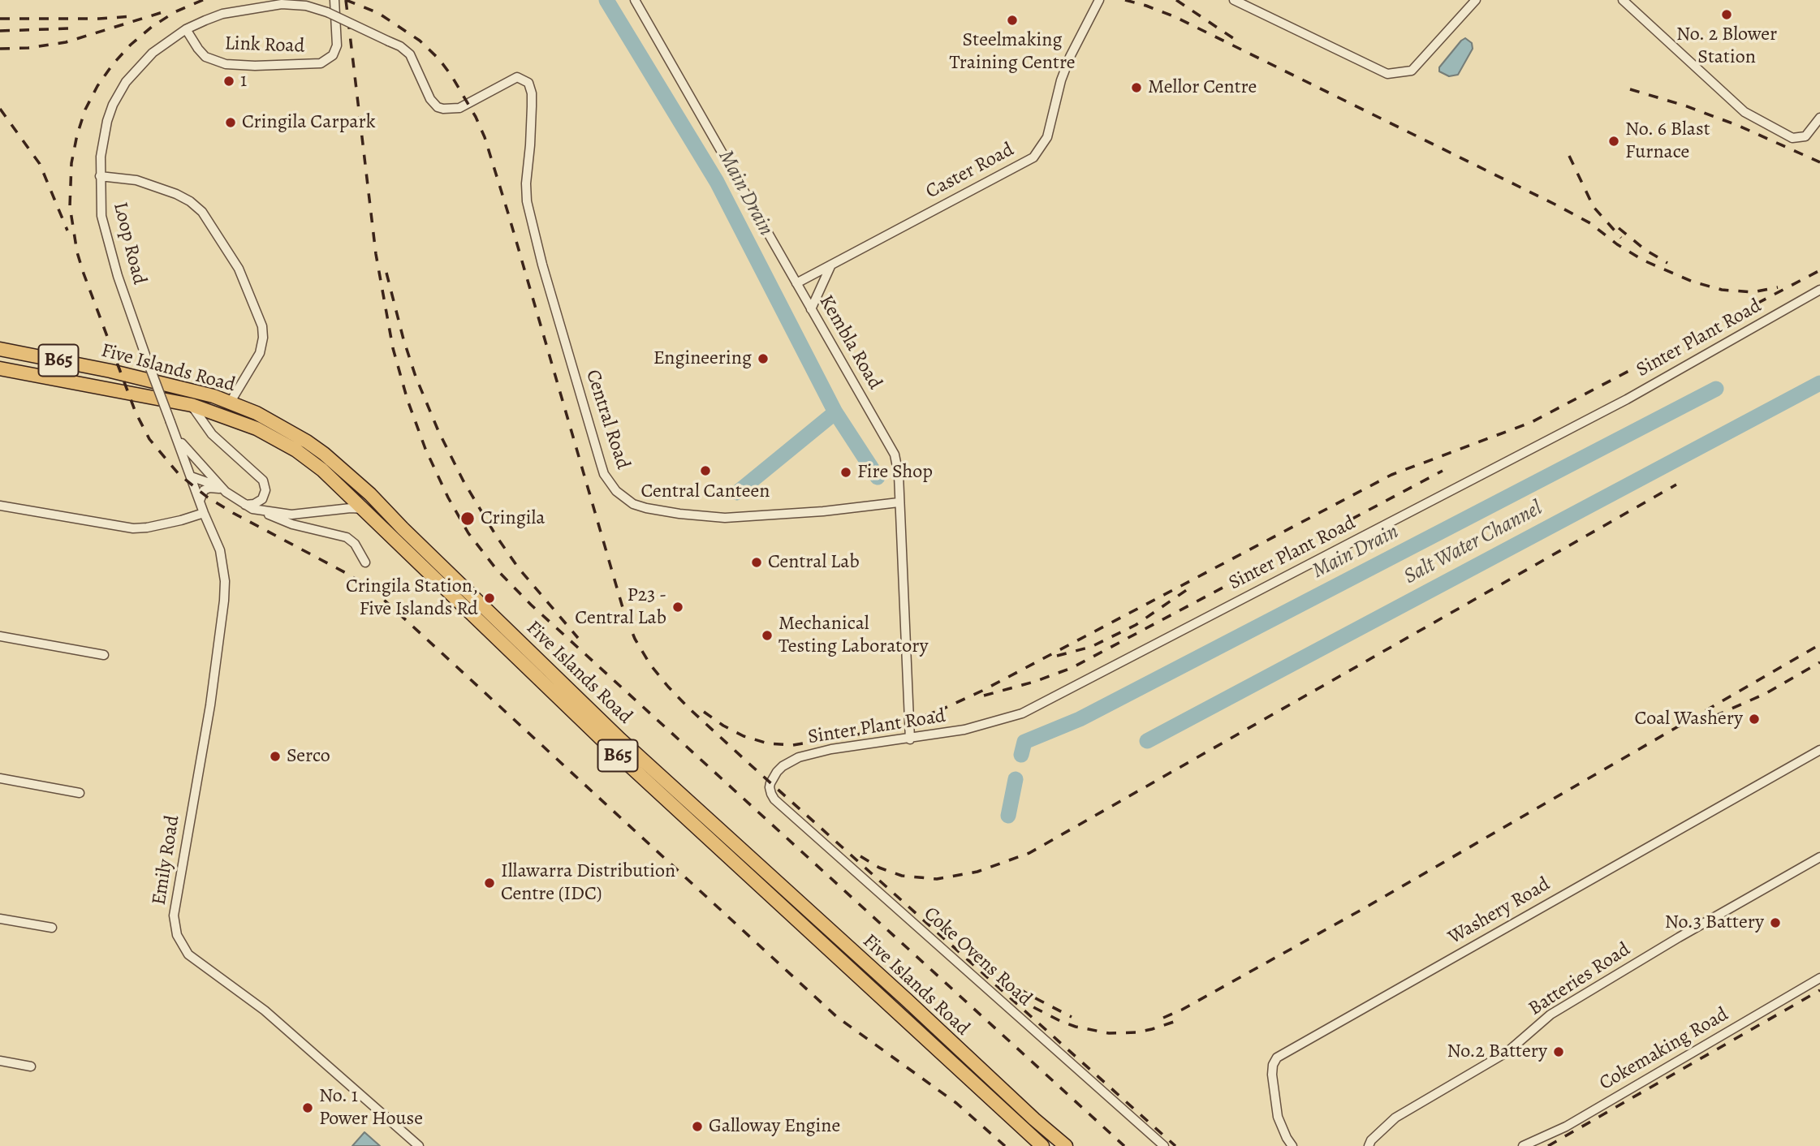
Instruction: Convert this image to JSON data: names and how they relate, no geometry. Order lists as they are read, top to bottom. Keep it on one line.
{"streets":{"main road":["B65","Five Islands Road"],"street":["Link Road","Caster Road","Loop Road","Sinter Plant Road","Kembla Road","Central Road","Emily Road","Washery Road","Coke Ovens Road","Batteries Road","Cokemaking Road"]},"crossings":[["Link Road","Loop Road"],["Caster Road","Kembla Road"],["Loop Road","Five Islands Road"],["Loop Road","Central Road"],["Loop Road","Emily Road"],["Sinter Plant Road","Kembla Road"],["Sinter Plant Road","Coke Ovens Road"],["Kembla Road","Central Road"]],"water":["Main Drain","Salt Water Channel"],"places":["No. 2 Blower Station","Steelmaking Training Centre","1","Mellor Centre","Cringila Carpark","No. 6 Blast Furnace","Engineering","Central Canteen","Fire Shop","Cringila","Central Lab","Cringila Station, Five Islands Rd","P23 - Central Lab","Mechanical Testing Laboratory","Coal Washery","Serco","Illawarra Distribution Centre (IDC)","No.3 Battery","No.2 Battery","No. 1 Power House","Galloway Engine"]}
